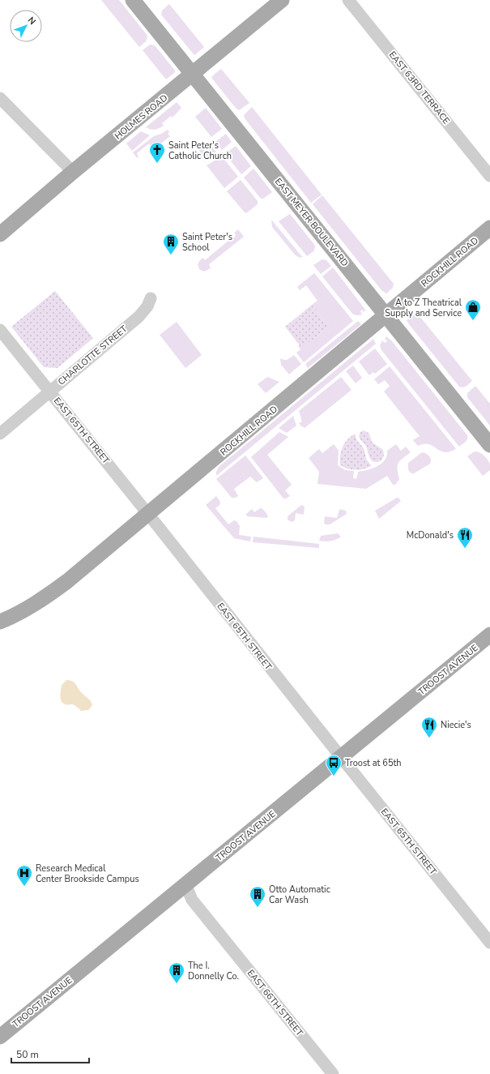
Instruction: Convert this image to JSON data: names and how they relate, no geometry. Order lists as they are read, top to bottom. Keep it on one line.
{"streets":{"main road":["HOLMES ROAD","EAST MEYER BOULEVARD","ROCKHILL ROAD","TROOST AVENUE"],"street":["EAST 63RD TERRACE","CHARLOTTE STREET","EAST 65TH STREET","EAST 66TH STREET"]},"crossings":[["HOLMES ROAD","EAST MEYER BOULEVARD"],["EAST MEYER BOULEVARD","ROCKHILL ROAD"],["ROCKHILL ROAD","EAST 65TH STREET"],["CHARLOTTE STREET","EAST 65TH STREET"],["EAST 65TH STREET","TROOST AVENUE"],["TROOST AVENUE","EAST 66TH STREET"]],"places":{"church":["Saint Peter's Catholic Church"],"building":["Saint Peter's School","Otto Automatic Car Wash","The I. Donnelly Co."],"shop":["A to Z Theatrical Supply and Service"],"restaurant":["McDonald's","Niecie's"],"bus stop":["Troost at 65th"],"hospital":["Research Medical Center Brookside Campus"]},"scale_bar":"50 m","north":"top right"}
